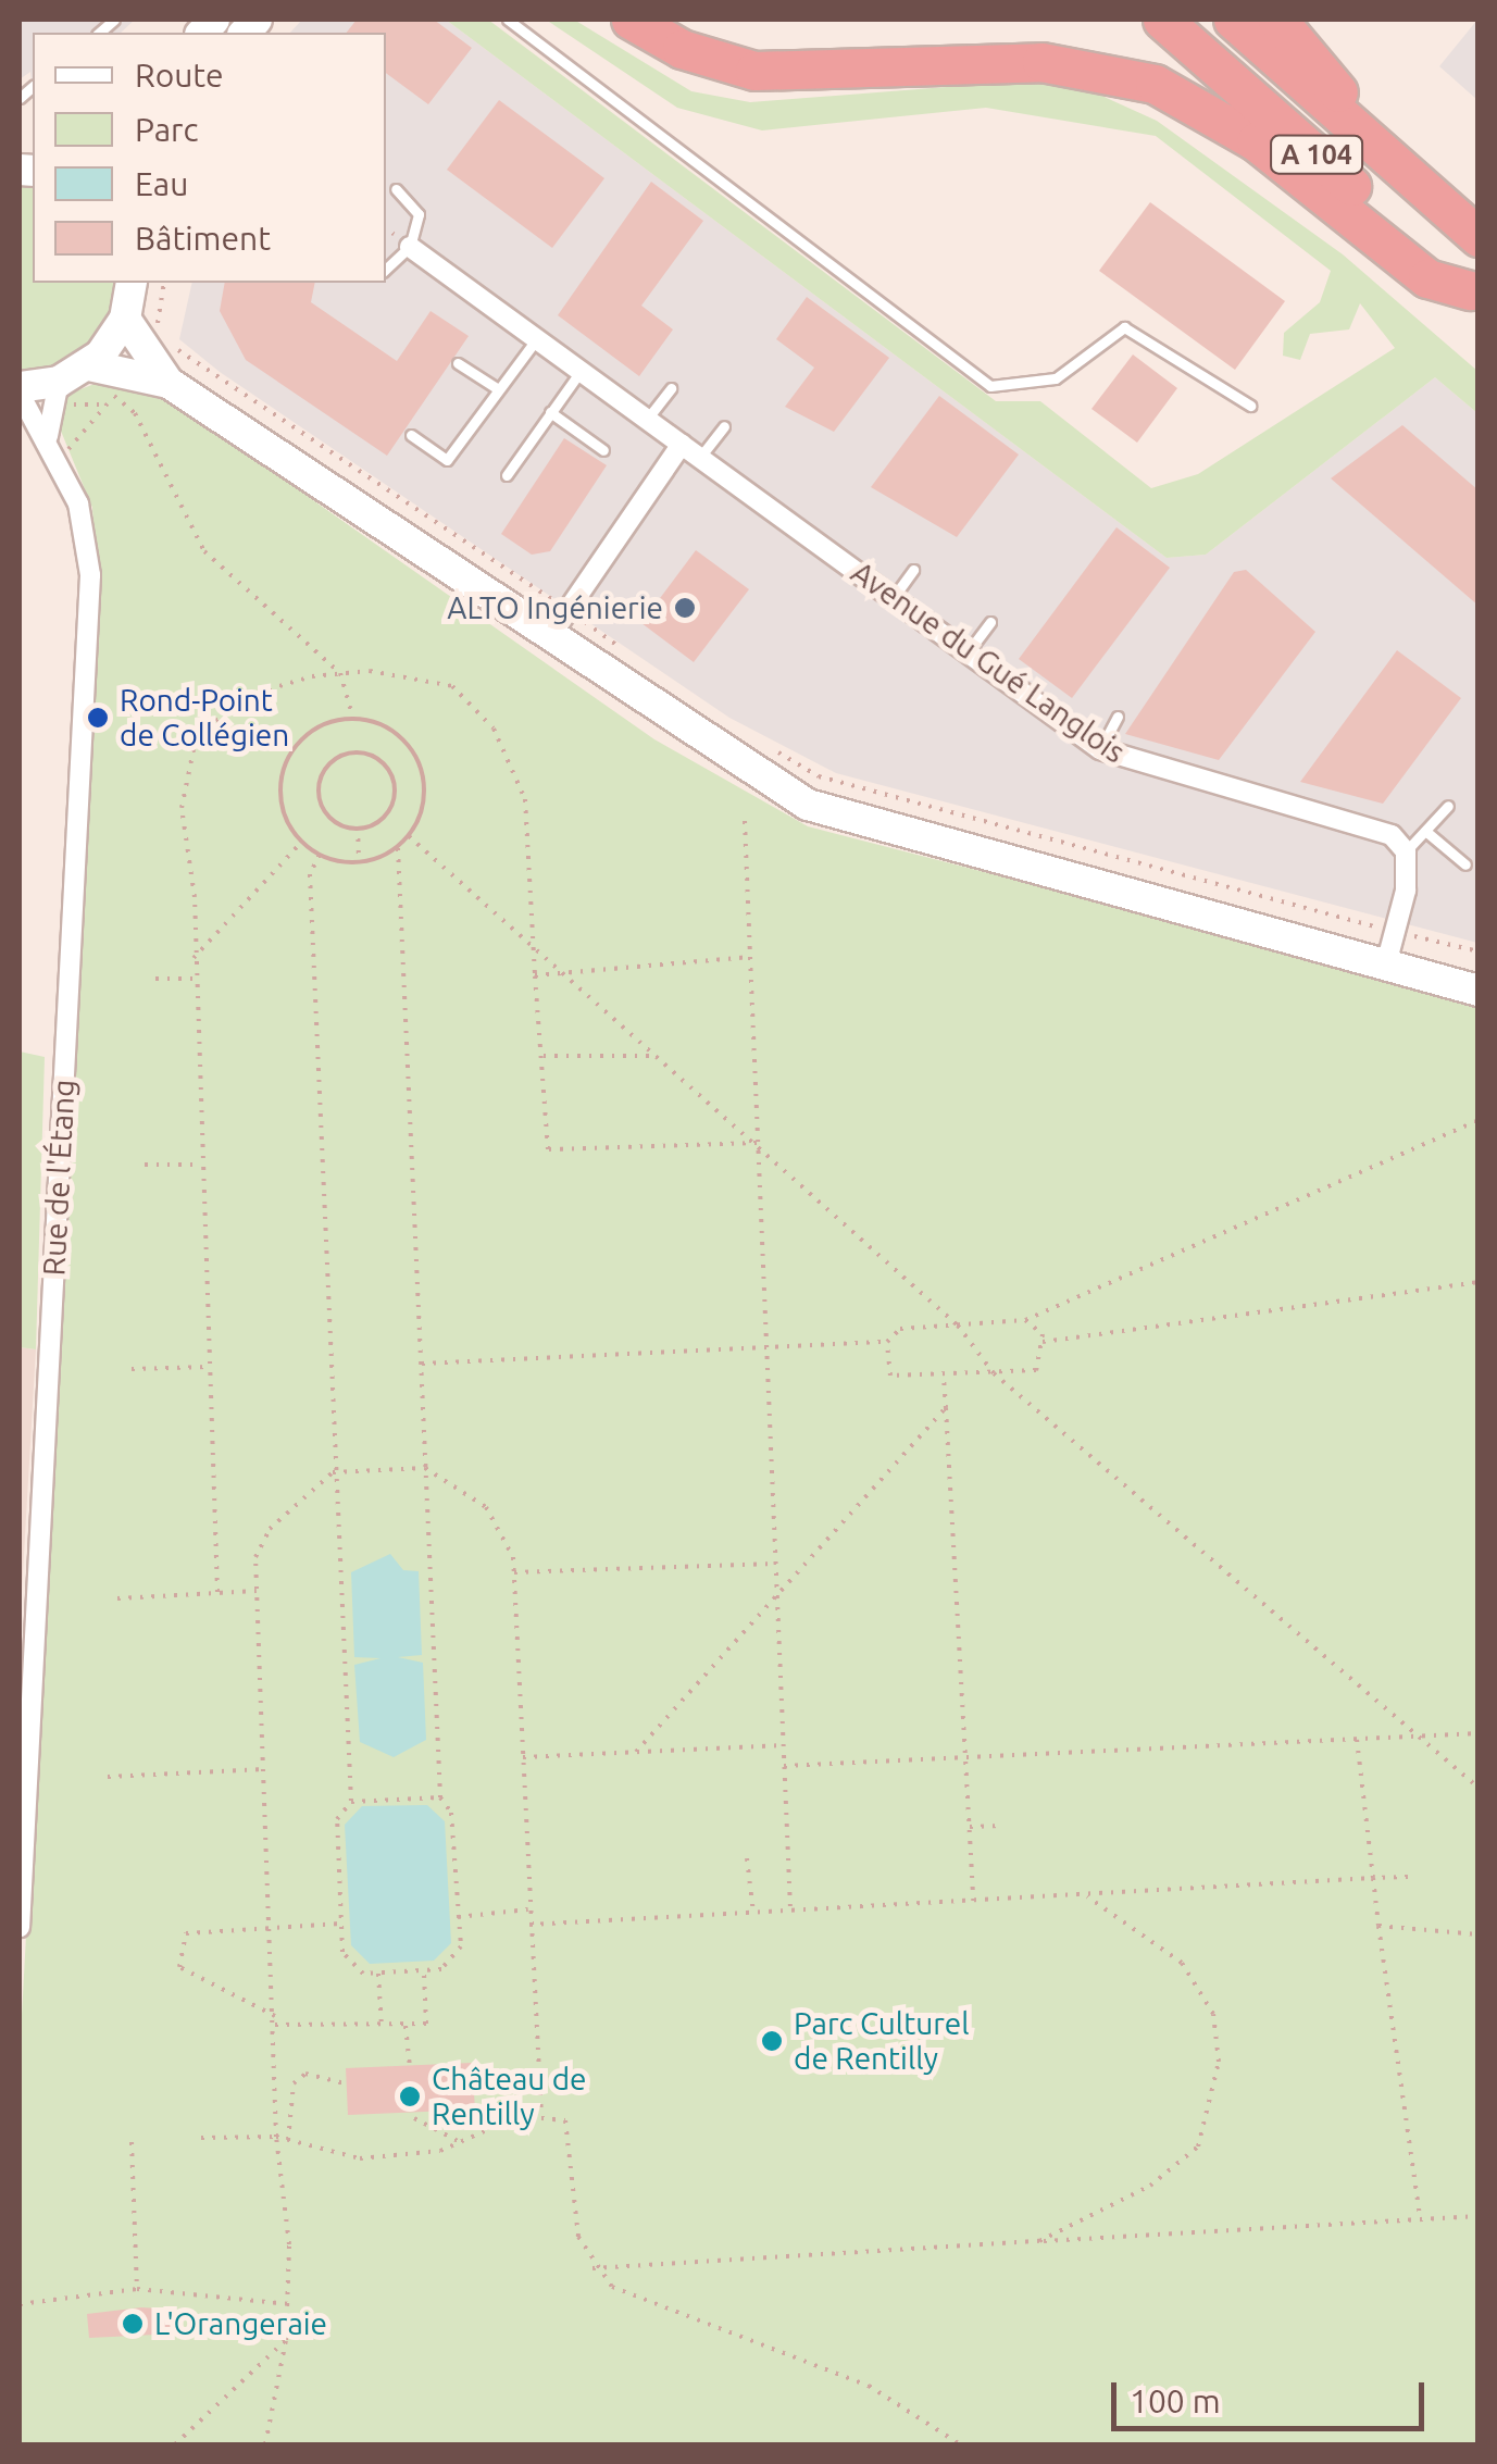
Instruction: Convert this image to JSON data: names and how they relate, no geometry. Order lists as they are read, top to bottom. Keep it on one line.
{"streets":{"highway":["A 104"],"street":["Avenue du Gué Langlois","Rue de l'Étang"]},"places":["ALTO Ingénierie","Rond-Point de Collégien","Parc Culturel de Rentilly","Château de Rentilly","L'Orangeraie"],"legend":["Route","Parc","Eau","Bâtiment"],"scale_bar":"100 m"}
